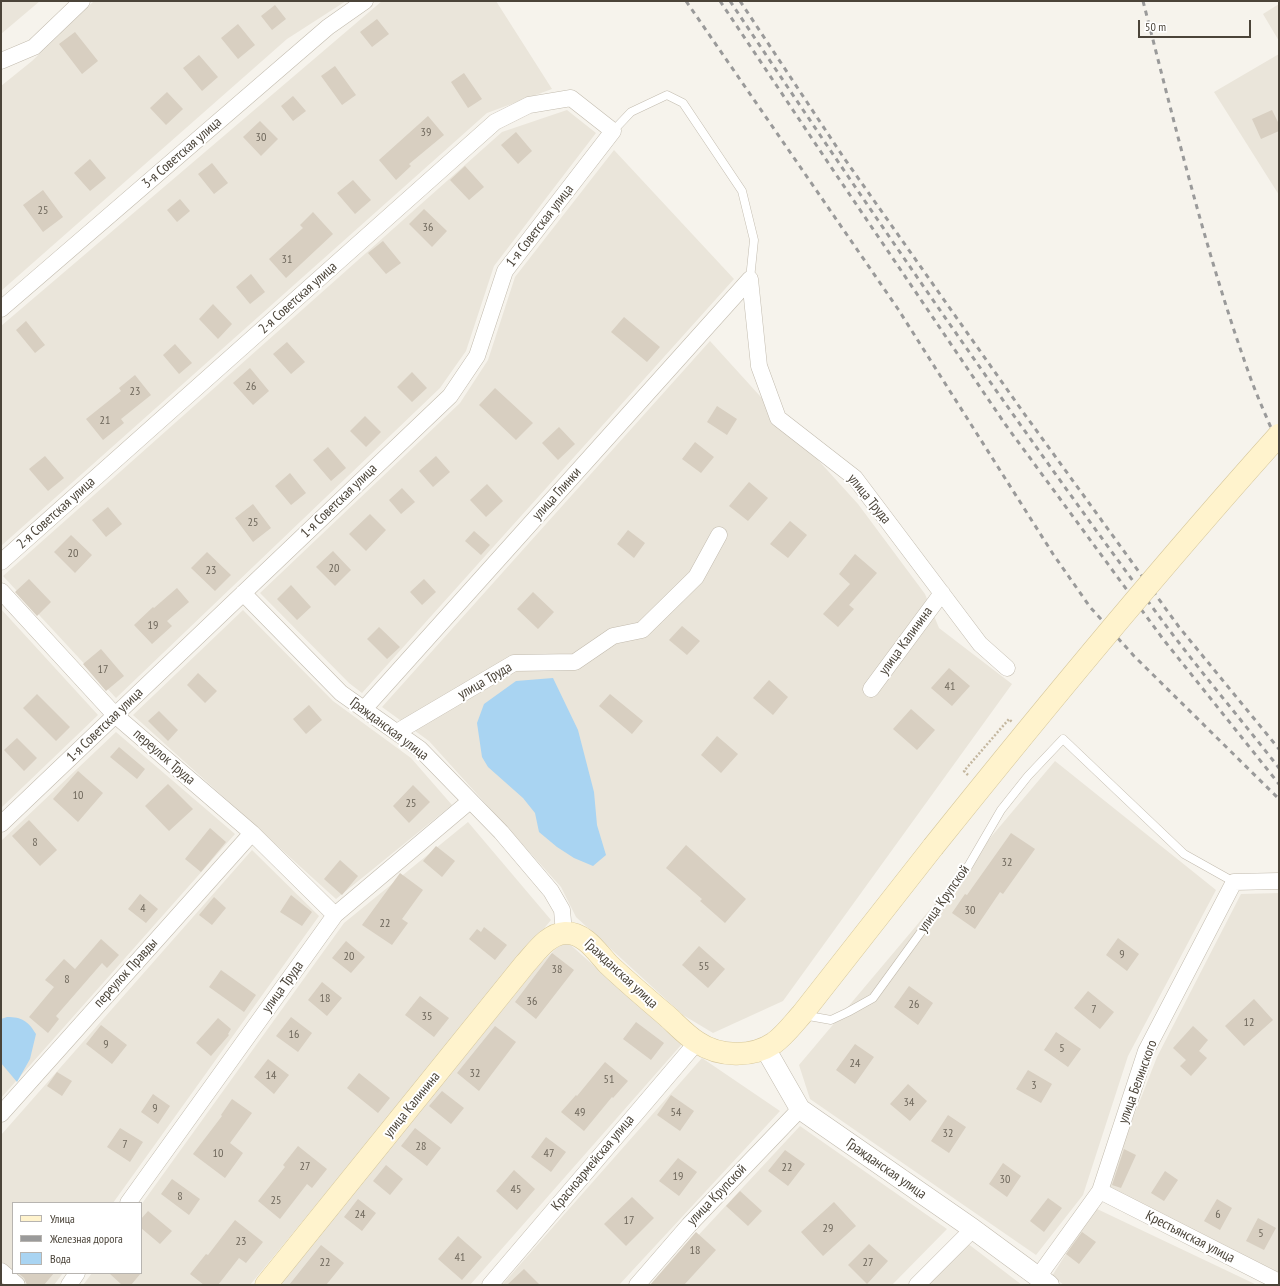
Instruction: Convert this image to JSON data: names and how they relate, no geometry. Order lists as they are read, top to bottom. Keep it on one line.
{"streets":{"main road":["улица Калинина","Гражданская улица"],"street":["3-я Советская улица","1-я Советская улица","2-я Советская улица","улица Глинки","улица Труда","переулок Труда","улица Крупской","переулок Правды","улица Белинского","Красноармейская улица","Крестьянская улица"]},"crossings":[["1-я Советская улица","2-я Советская улица"],["1-я Советская улица","Гражданская улица"],["1-я Советская улица","переулок Труда"],["улица Глинки","улица Труда"],["улица Глинки","Гражданская улица"],["улица Труда","улица Калинина"],["улица Труда","Гражданская улица"],["улица Труда","переулок Труда"],["улица Калинина","Гражданская улица"],["Гражданская улица","улица Крупской"],["Гражданская улица","улица Белинского"],["Гражданская улица","Красноармейская улица"],["переулок Труда","переулок Правды"],["улица Крупской","улица Белинского"],["улица Белинского","Крестьянская улица"]],"house_numbers":["39","30","25","36","31","26","23","21","25","20","20","23","19","17","41","10","25","8","32","4","30","22","9","20","55","38","8","18","36","26","7","35","12","16","9","5","24","32","14","51","3","34","9","49","54","32","7","28","10","47","27","22","19","30","45","8","25","24","6","17","29","5","23","18","41","22","27"],"legend":["Улица","Железная дорога","Вода"],"scale_bar":"50 m"}
